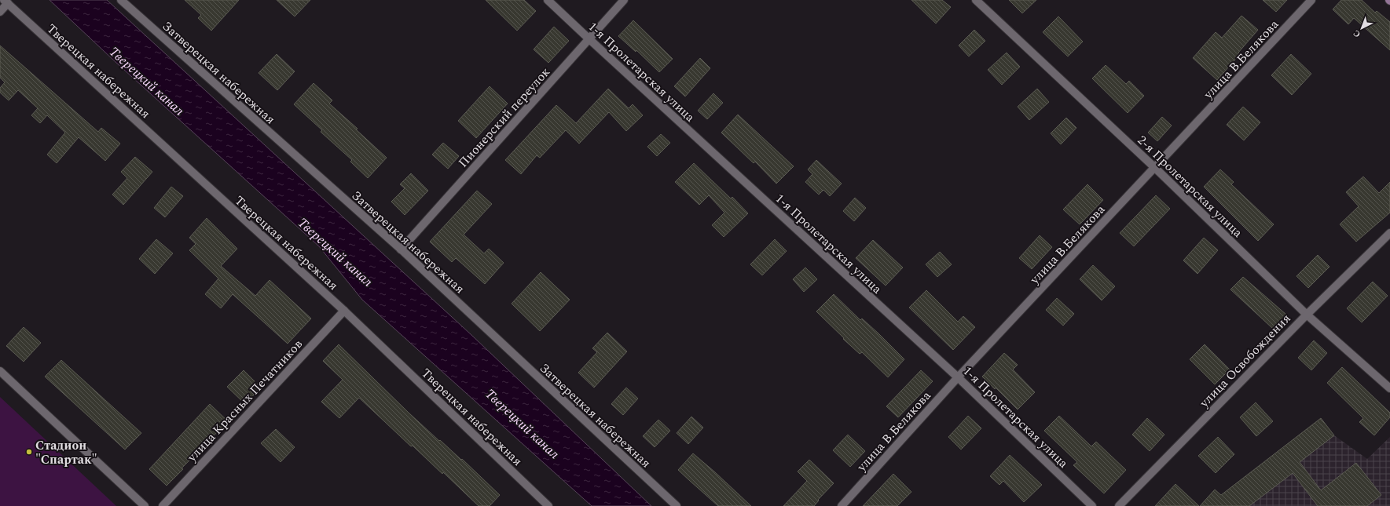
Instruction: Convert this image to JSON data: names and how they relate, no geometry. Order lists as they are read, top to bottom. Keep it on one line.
{"streets":{"street":["улица В.Белякова","Тверецкая набережная","1-я Пролетарская улица","Затверецкая набережная","Пионерский переулок","2-я Пролетарская улица","улица Освобождения","улица Красных Печатников"]},"crossings":[["улица В.Белякова","1-я Пролетарская улица"],["улица В.Белякова","2-я Пролетарская улица"],["Тверецкая набережная","улица Красных Печатников"],["1-я Пролетарская улица","Пионерский переулок"],["Затверецкая набережная","Пионерский переулок"],["2-я Пролетарская улица","улица Освобождения"]],"water":["Тверецкий канал"],"places":["Стадион \"Спартак\""],"north":"bottom left"}
